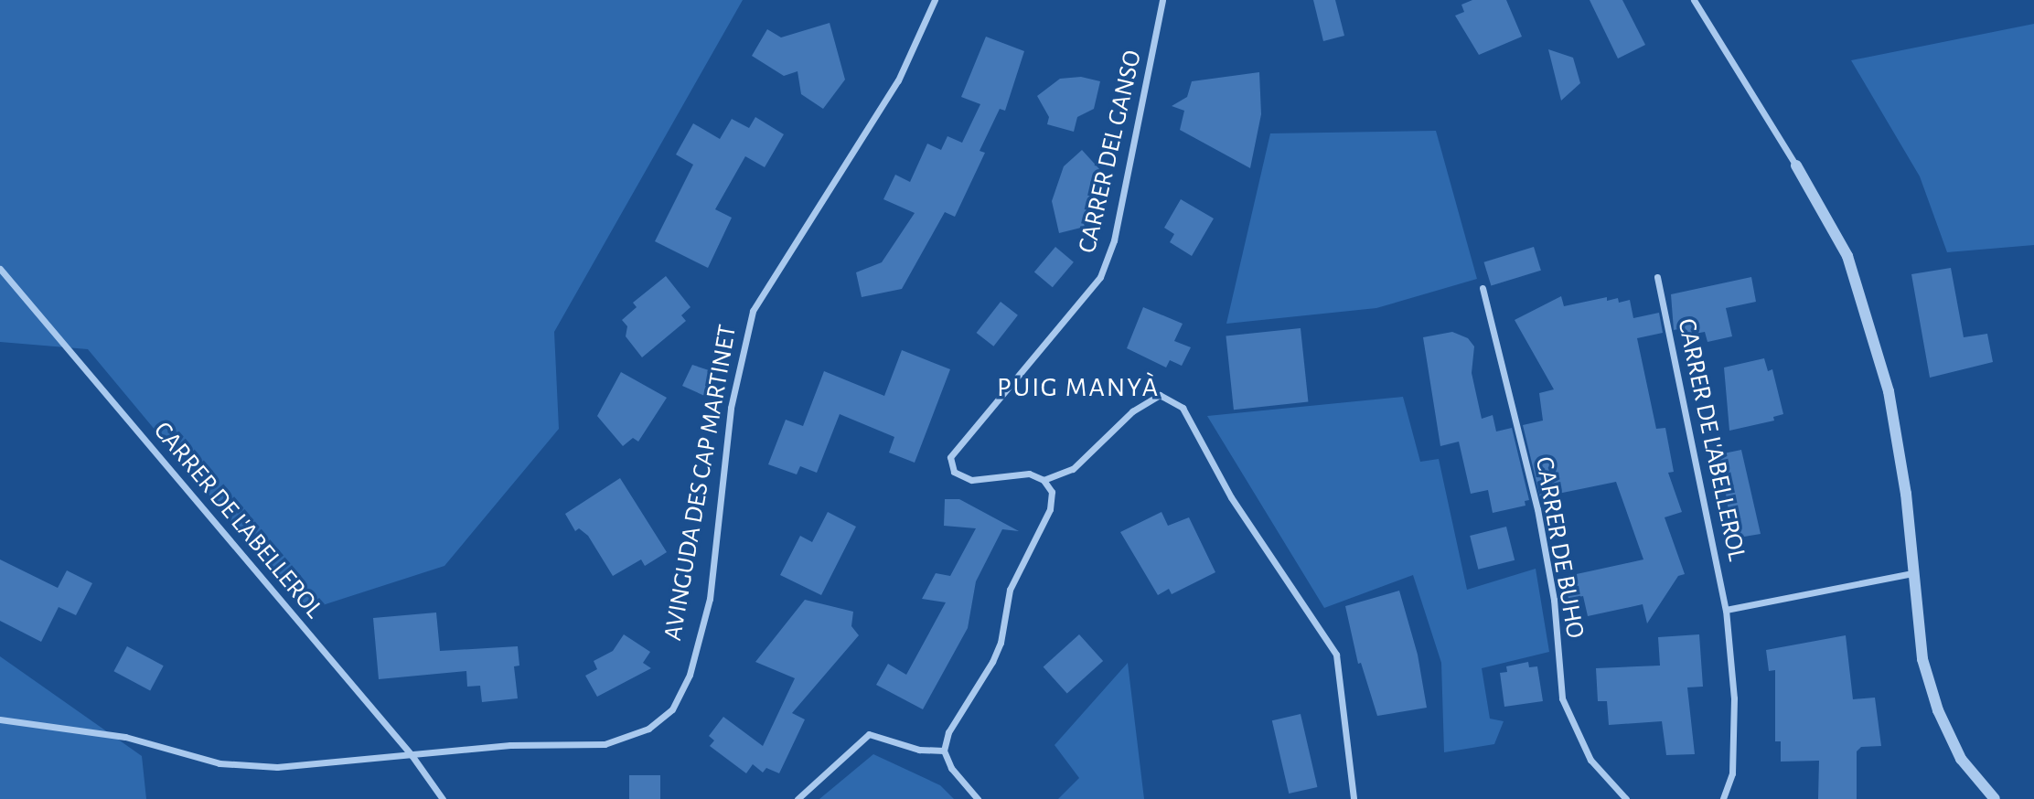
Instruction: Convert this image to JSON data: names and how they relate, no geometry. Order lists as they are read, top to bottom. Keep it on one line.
{"streets":{"street":["CARRER DEL GANSO","CARRER DE L'ABELLEROL","AVINGUDA DES CAP MARTINET","CARRER DE BUHO"]},"crossings":[["CARRER DE L'ABELLEROL","AVINGUDA DES CAP MARTINET"]],"districts":["PUIG MANYÀ"]}
